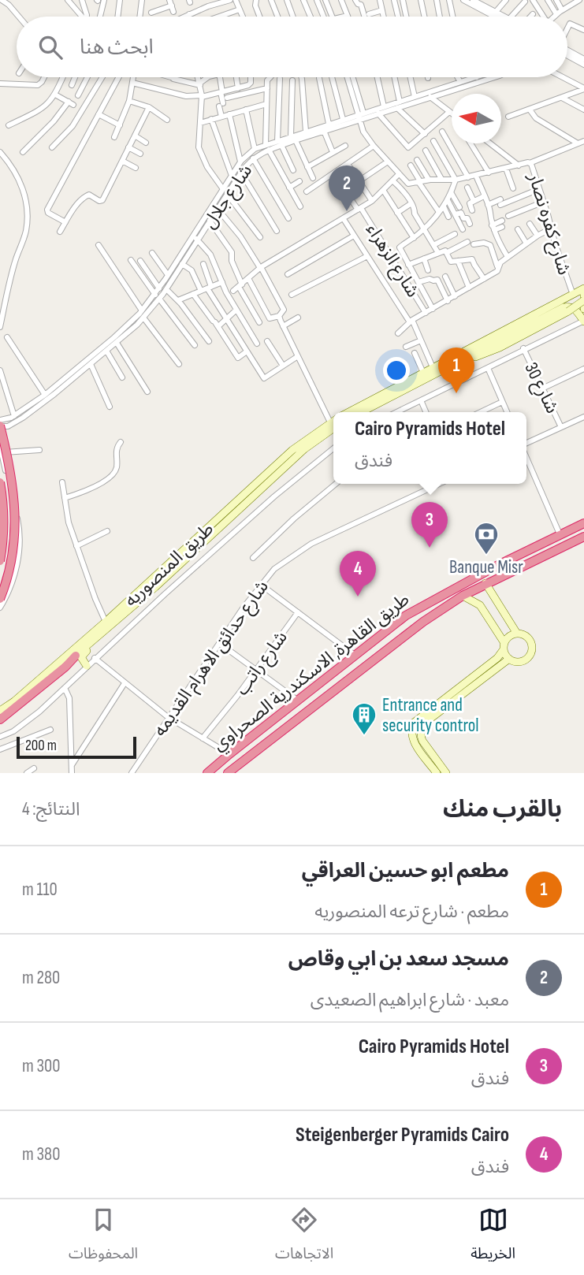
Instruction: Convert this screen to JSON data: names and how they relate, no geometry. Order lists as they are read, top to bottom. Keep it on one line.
{"streets":{"highway":["طريق القاهرة, الاسكندرية الصحراوي"],"main road":["طريق المنصوريه"],"street":["شارع جلال","شارع كفره نصار","شارع الزهراء","شارع 30","شارع حدائق الاهرام القديمه","شارع راتب"]},"crossings":[["شارع كفره نصار","طريق المنصوريه"]],"places":{"bank":["Banque Misr"],"building":["Entrance and security control"]},"scale_bar":"200 m","north":"left","page":{"search":"ابحث هنا","pins":["2","1","3","4"],"popup":["Cairo Pyramids Hotel","فندق"],"scale":"200 m","heading":["بالقرب منك","النتائج: 4"],"list":[{"mark":"1","name":"مطعم ابو حسين العراقي","note":"مطعم · شارع ترعه المنصوريه","value":"110 m"},{"mark":"2","name":"مسجد سعد بن ابي وقاص","note":"معبد · شارع ابراهيم الصعيدى","value":"280 m"},{"mark":"3","name":"Cairo Pyramids Hotel","note":"فندق","value":"300 m"},{"mark":"4","name":"Steigenberger Pyramids Cairo","note":"فندق","value":"380 m"}],"nav":["الخريطة","الاتجاهات","المحفوظات"]}}
